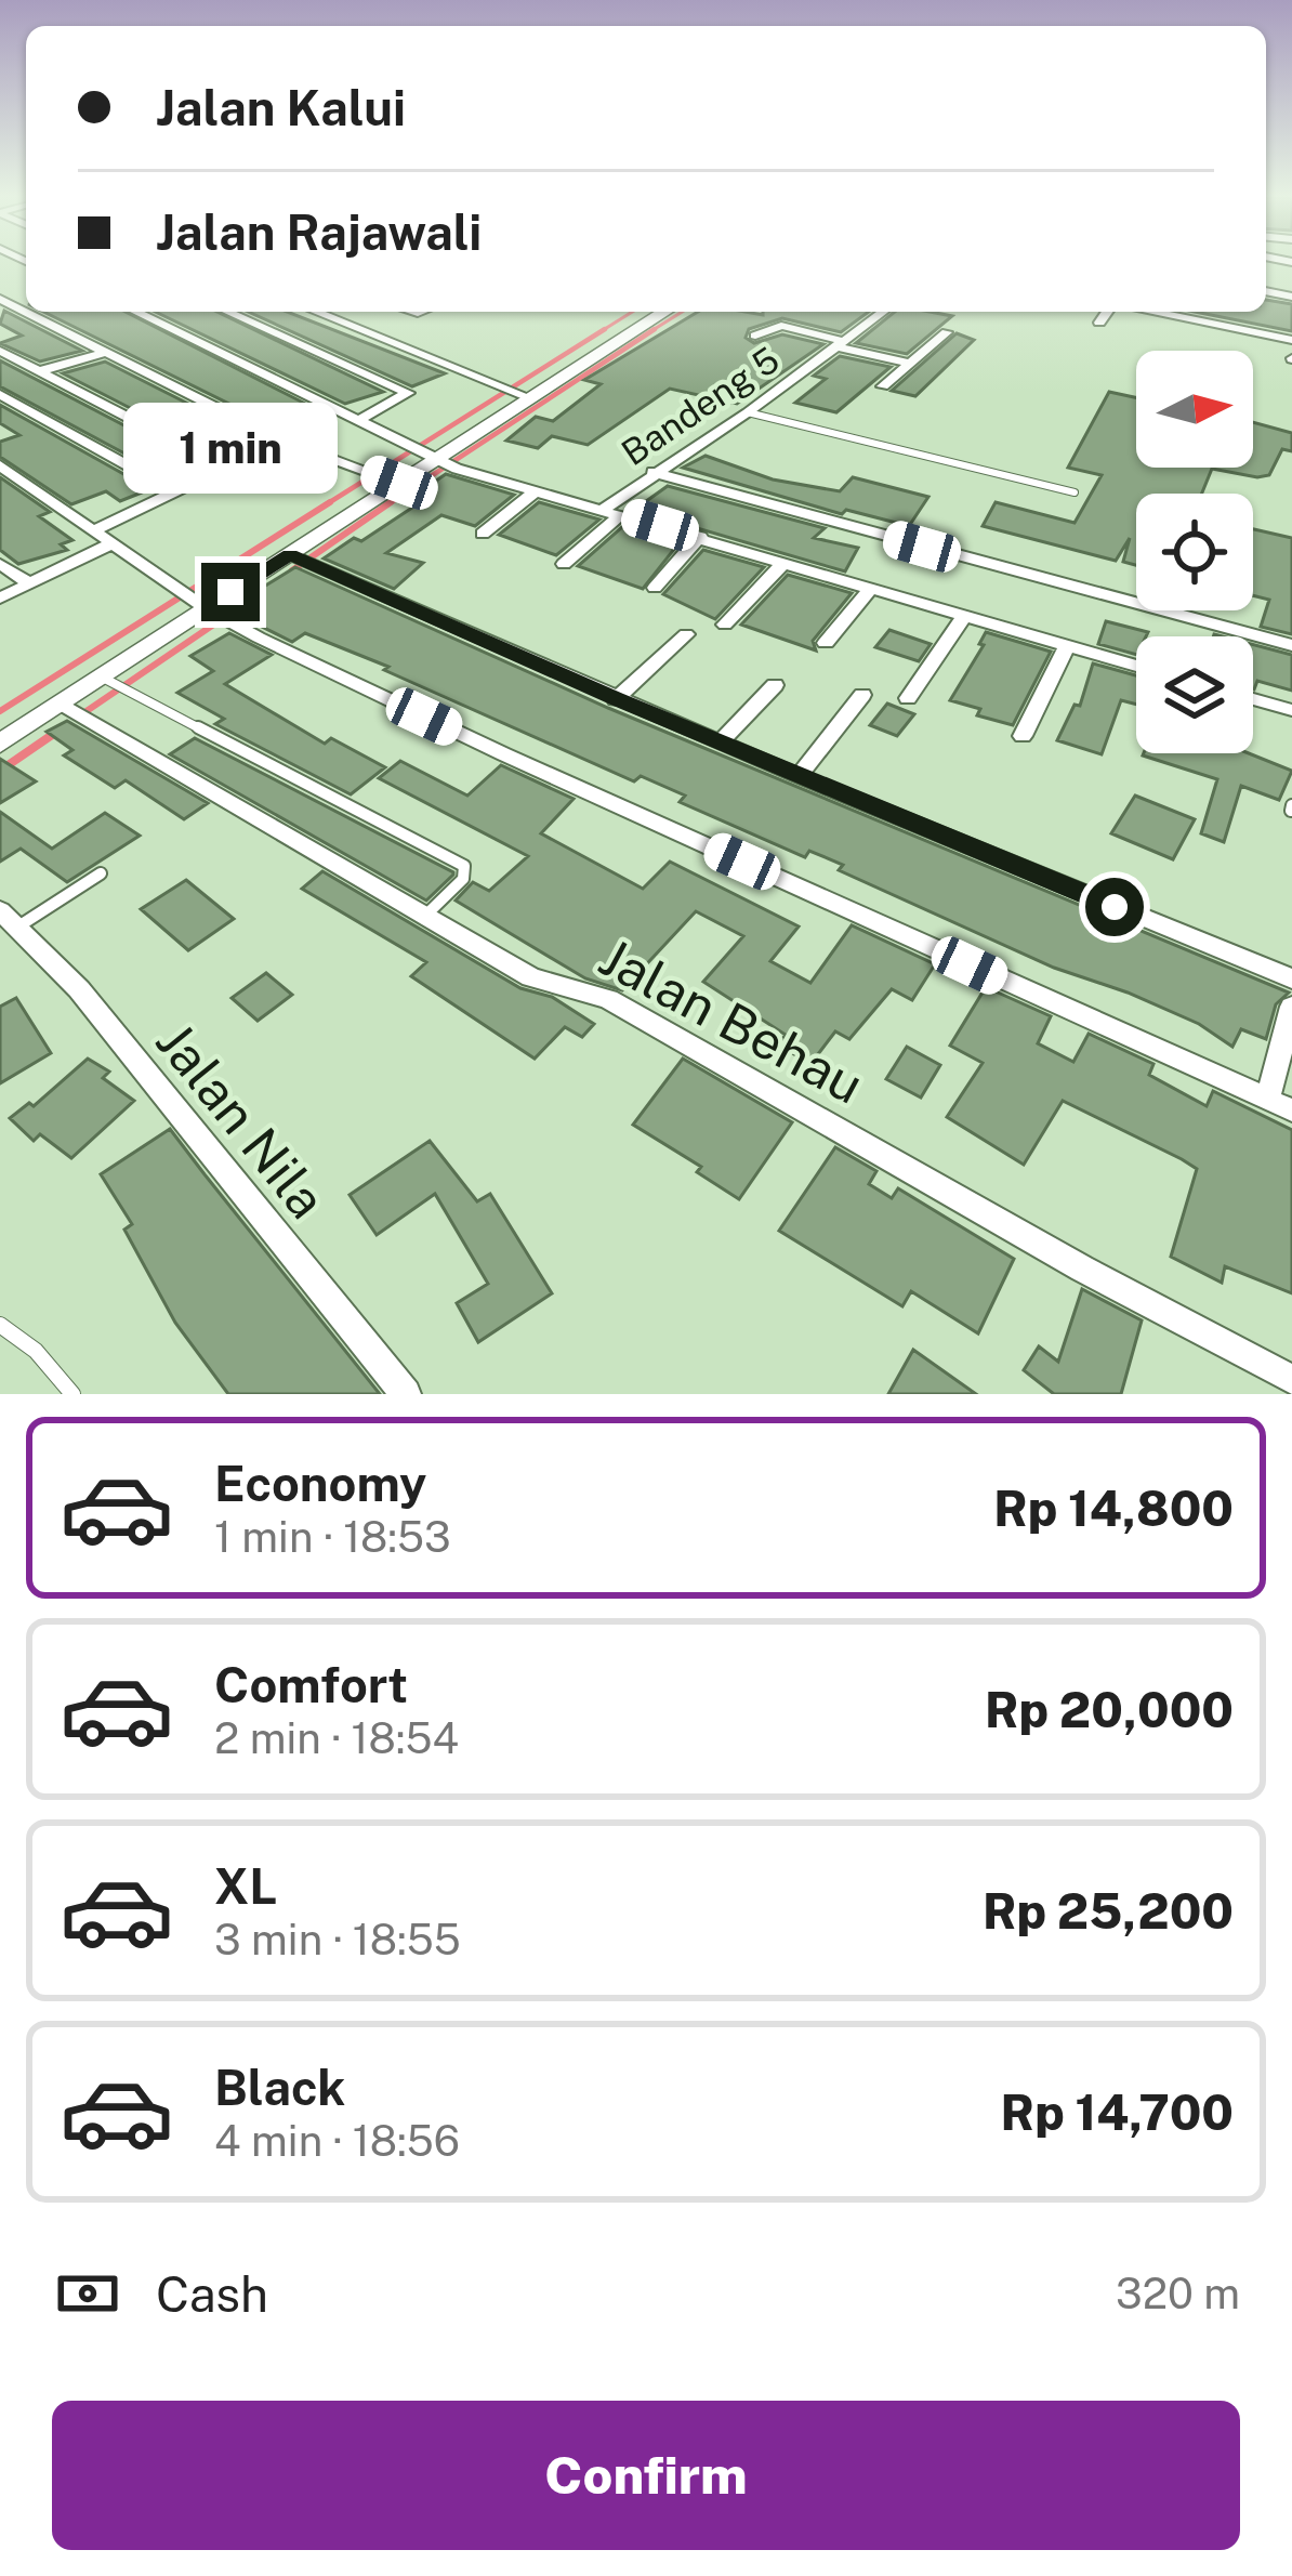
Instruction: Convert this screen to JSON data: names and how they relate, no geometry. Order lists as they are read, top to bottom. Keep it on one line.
{"streets":{"street":["Bandeng 5","Jalan Behau","Jalan Nila"]},"north":"right","page":{"banner":["Jalan Kalui","Jalan Rajawali"],"bubble":"1 min","list":[{"name":"Economy","note":"1 min · 18:53","value":"Rp 14,800"},{"name":"Comfort","note":"2 min · 18:54","value":"Rp 20,000"},{"name":"XL","note":"3 min · 18:55","value":"Rp 25,200"},{"name":"Black","note":"4 min · 18:56","value":"Rp 14,700"}],"pay":["Cash","320 m"],"buttons":"Confirm"}}
